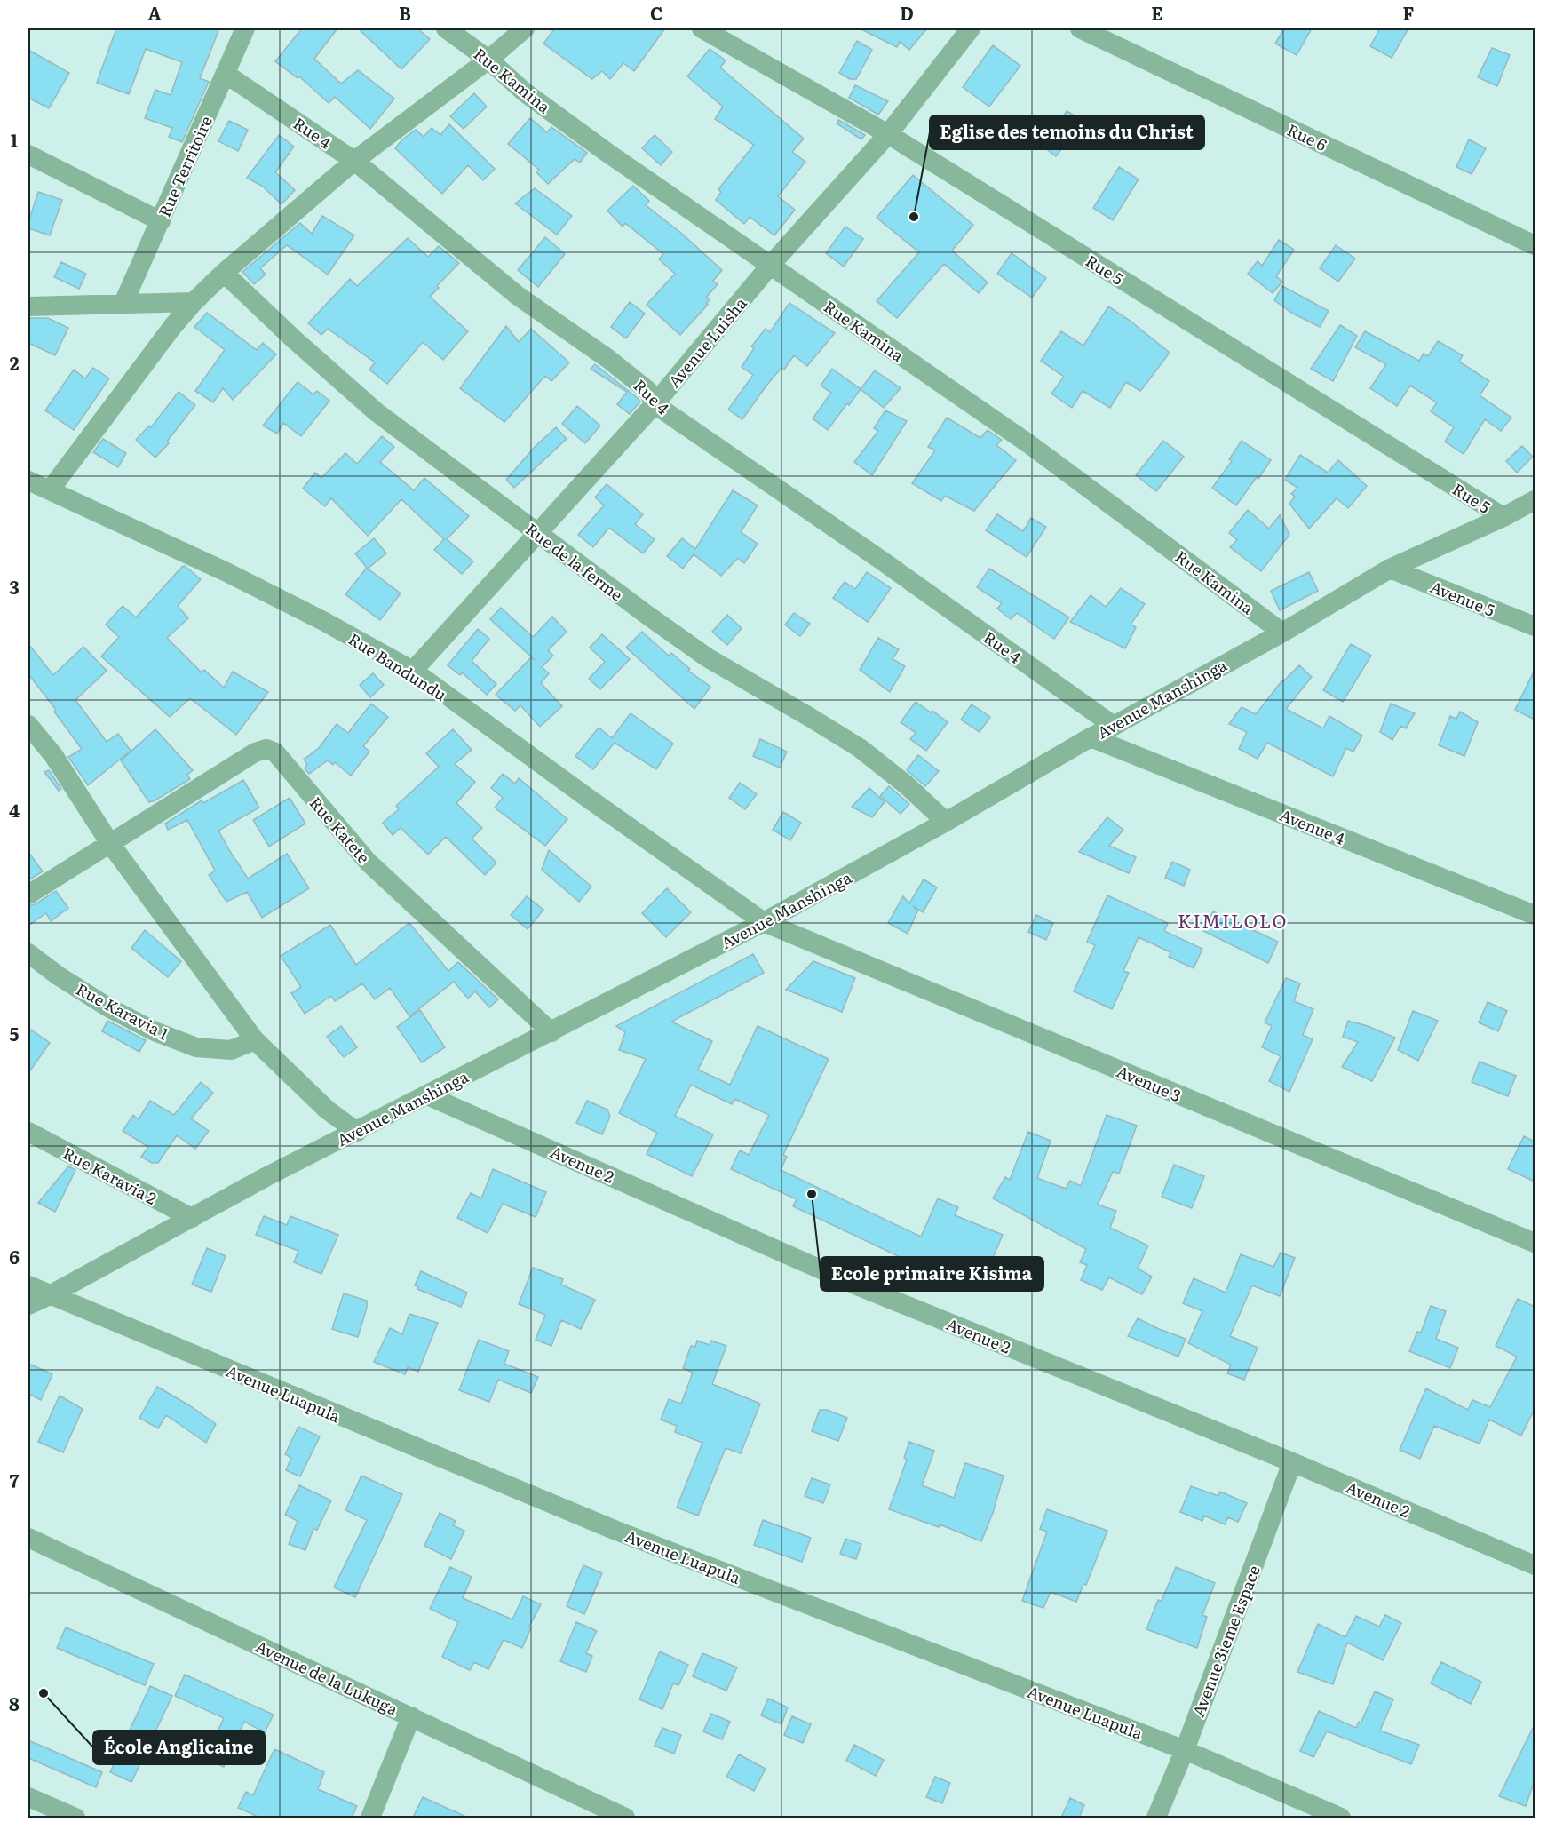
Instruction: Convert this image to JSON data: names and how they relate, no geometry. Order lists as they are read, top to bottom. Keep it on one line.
{"streets":{"street":["Rue Kamina","Rue 4","Rue 6","Rue Territoire","Rue 5","Avenue Luisha","Rue de la ferme","Avenue 5","Rue Bandundu","Avenue Manshinga","Avenue 4","Rue Katete","Rue Karavia 1","Avenue 3","Avenue 2","Rue Karavia 2","Avenue Luapula","Avenue 3ieme Espace","Avenue de la Lukuga"]},"crossings":[["Rue Kamina","Avenue Luisha"],["Rue Kamina","Avenue Manshinga"],["Rue 4","Rue Territoire"],["Rue 4","Avenue Luisha"],["Rue 4","Avenue Manshinga"],["Rue 5","Avenue Luisha"],["Rue 5","Avenue Manshinga"],["Avenue Luisha","Rue de la ferme"],["Avenue Luisha","Rue Bandundu"],["Rue de la ferme","Avenue Manshinga"],["Avenue 5","Avenue Manshinga"],["Rue Bandundu","Avenue Manshinga"],["Rue Bandundu","Avenue 3"],["Avenue Manshinga","Avenue 4"],["Avenue Manshinga","Rue Katete"],["Avenue Manshinga","Avenue 3"],["Avenue Manshinga","Avenue 2"],["Avenue Manshinga","Rue Karavia 2"],["Avenue Manshinga","Avenue Luapula"],["Avenue 2","Avenue 3ieme Espace"],["Avenue Luapula","Avenue 3ieme Espace"]],"districts":["KIMILOLO"],"places":["Eglise des temoins du Christ","Ecole primaire Kisima","École Anglicaine"],"grid":{"columns":["A","B","C","D","E","F"],"rows":["1","2","3","4","5","6","7","8"]}}
